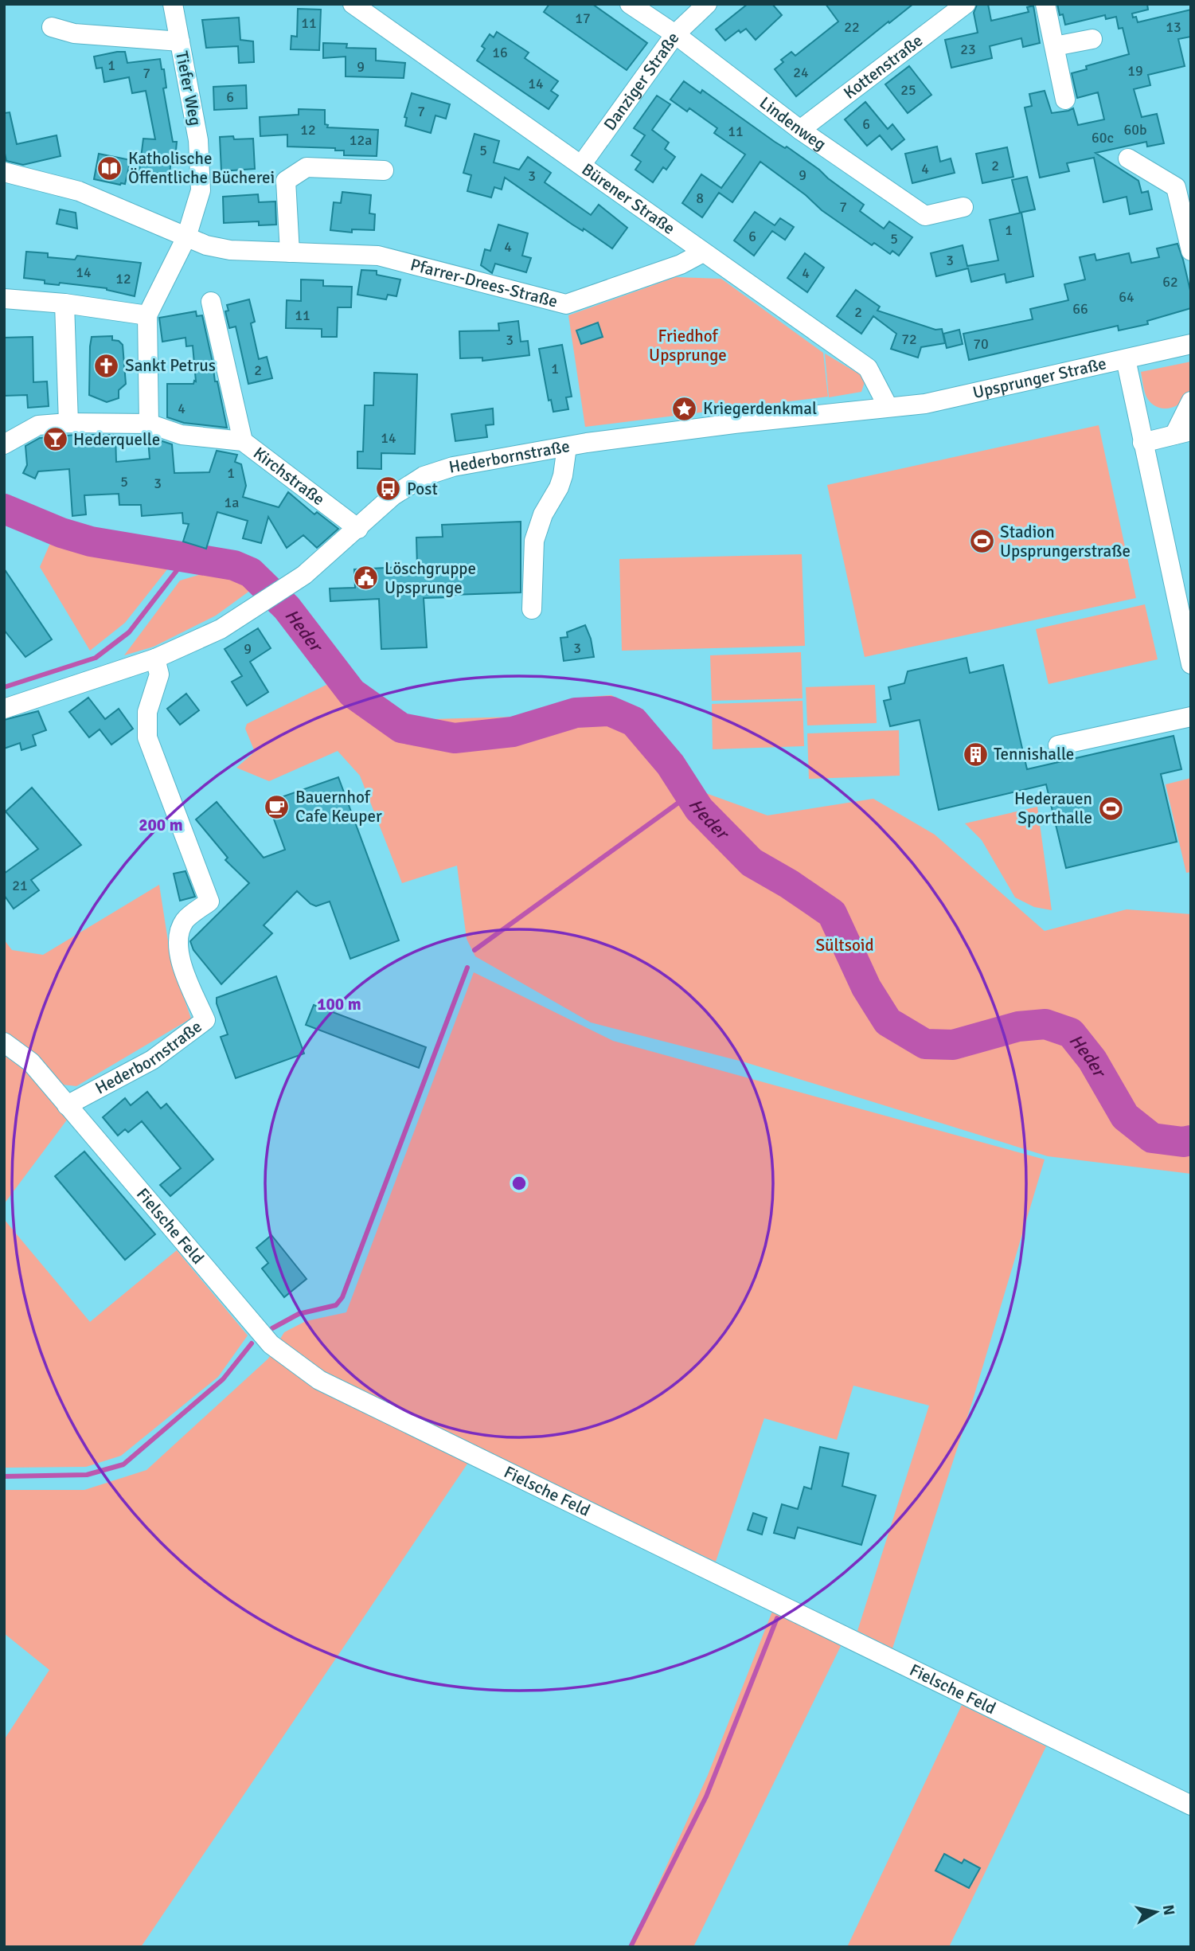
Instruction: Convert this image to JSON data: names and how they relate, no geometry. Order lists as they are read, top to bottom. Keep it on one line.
{"streets":{"street":["Kottenstraße","Danziger Straße","Tiefer Weg","Lindenweg","Bürener Straße","Pfarrer-Drees-Straße","Upsprunger Straße","Hederbornstraße","Kirchstraße","Fielsche Feld"]},"crossings":[["Kottenstraße","Lindenweg"],["Danziger Straße","Lindenweg"],["Danziger Straße","Bürener Straße"],["Tiefer Weg","Pfarrer-Drees-Straße"],["Bürener Straße","Pfarrer-Drees-Straße"],["Bürener Straße","Upsprunger Straße"],["Bürener Straße","Hederbornstraße"],["Upsprunger Straße","Hederbornstraße"],["Hederbornstraße","Kirchstraße"],["Hederbornstraße","Fielsche Feld"]],"water":["Heder"],"parks":["Friedhof Upsprunge","Sültsoid"],"places":{"library":["Katholische Öffentliche Bücherei"],"church":["Sankt Petrus"],"place":["Kriegerdenkmal"],"bar":["Hederquelle"],"bus stop":["Post"],"sports":["Stadion Upsprungerstraße","Hederauen Sporthalle"],"public building":["Löschgruppe Upsprunge"],"building":["Tennishalle"],"cafe":["Bauernhof Cafe Keuper"]},"house_numbers":["17","11","22","13","23","16","1","9","19","24","7","14","25","6","7","6","12","60b","11","60c","12a","5","2","4","9","3","8","7","1","6","5","4","3","14","4","12","62","64","66","2","11","72","3","70","1","2","4","14","1","5","3","1a","3","9","21"],"north":"right","rings":["200 m","100 m"]}
